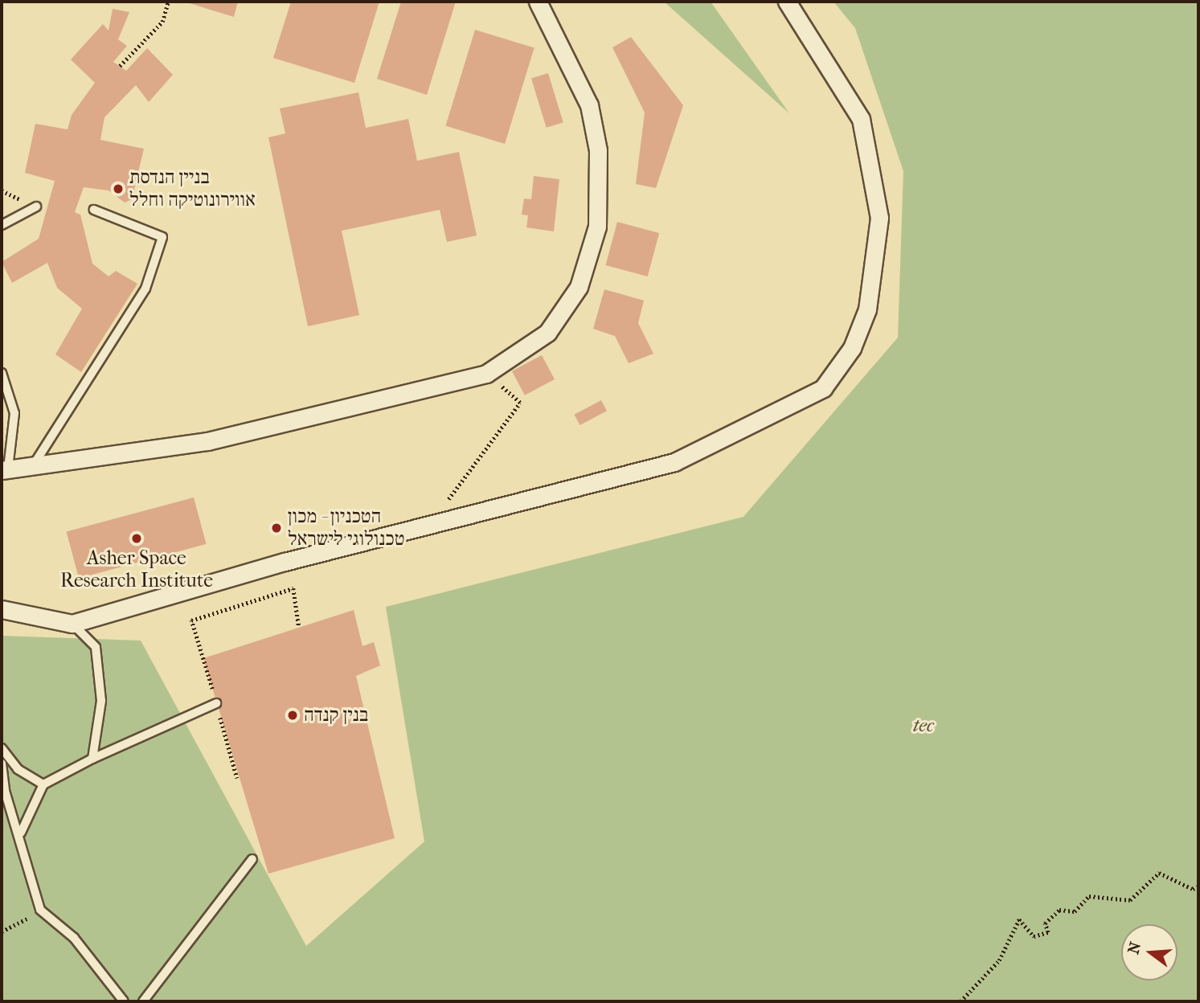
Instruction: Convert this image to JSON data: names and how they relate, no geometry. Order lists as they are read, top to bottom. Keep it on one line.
{"parks":["tec"],"places":["בניין הנדסת אווירונוטיקה וחלל","הטכניון - מכון טכנולוגי לישראל","Asher Space Research Institute","בנין קנדה"],"north":"left"}
